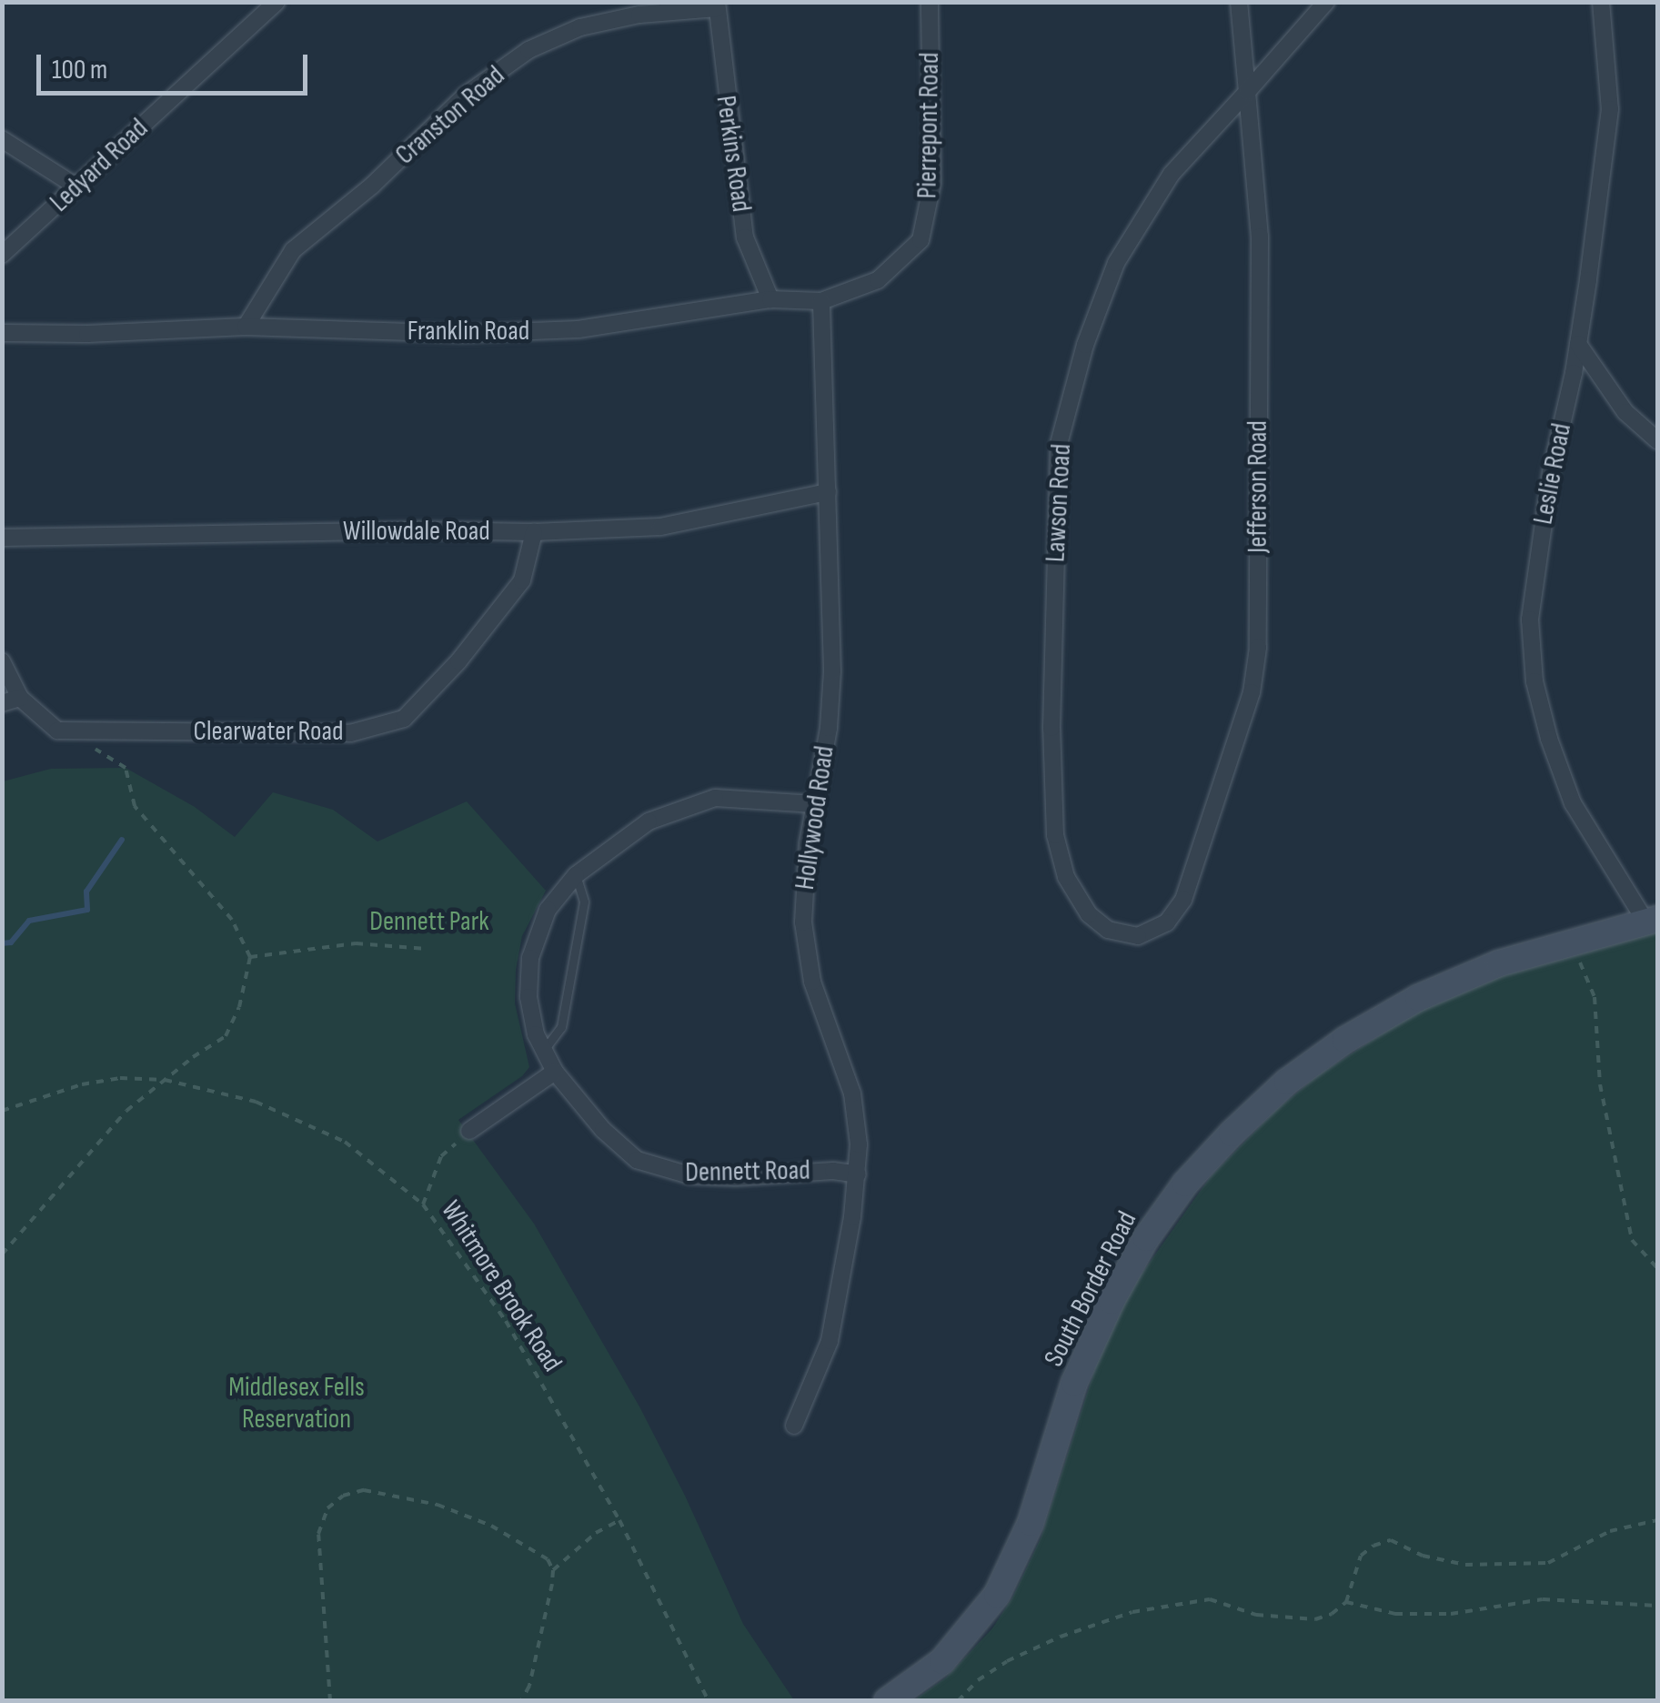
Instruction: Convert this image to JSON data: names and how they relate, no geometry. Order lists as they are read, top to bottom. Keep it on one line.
{"streets":{"main road":["South Border Road"],"street":["Cranston Road","Pierrepont Road","Perkins Road","Ledyard Road","Franklin Road","Leslie Road","Jefferson Road","Lawson Road","Willowdale Road","Clearwater Road","Hollywood Road","Dennett Road"],"path":["Whitmore Brook Road"]},"crossings":[["Cranston Road","Perkins Road"],["Cranston Road","Franklin Road"],["Pierrepont Road","Franklin Road"],["Perkins Road","Franklin Road"],["Franklin Road","Hollywood Road"],["Leslie Road","South Border Road"],["Jefferson Road","Lawson Road"],["Willowdale Road","Clearwater Road"],["Willowdale Road","Hollywood Road"],["Hollywood Road","Dennett Road"]],"parks":["Dennett Park","Middlesex Fells Reservation"],"scale_bar":"100 m"}
